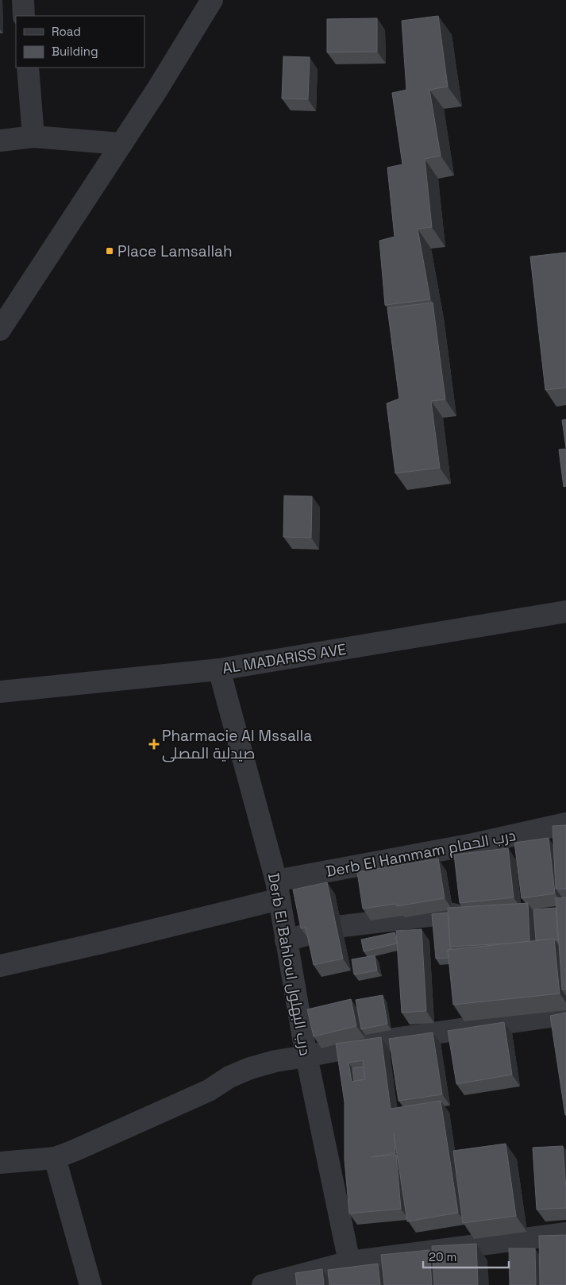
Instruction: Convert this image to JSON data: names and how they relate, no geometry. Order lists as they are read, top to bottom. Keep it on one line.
{"streets":{"street":["AL MADARISS AVE","Derb El Hammam درب الحمام","Derb El Bahloul درب البهلول"]},"crossings":[["AL MADARISS AVE","Derb El Bahloul درب البهلول"],["Derb El Hammam درب الحمام","Derb El Bahloul درب البهلول"]],"places":{"transit":["Place Lamsallah"],"health":["Pharmacie Al Mssalla صيدلية المصلى"]},"legend":["Road","Building"],"scale_bar":"20 m"}
